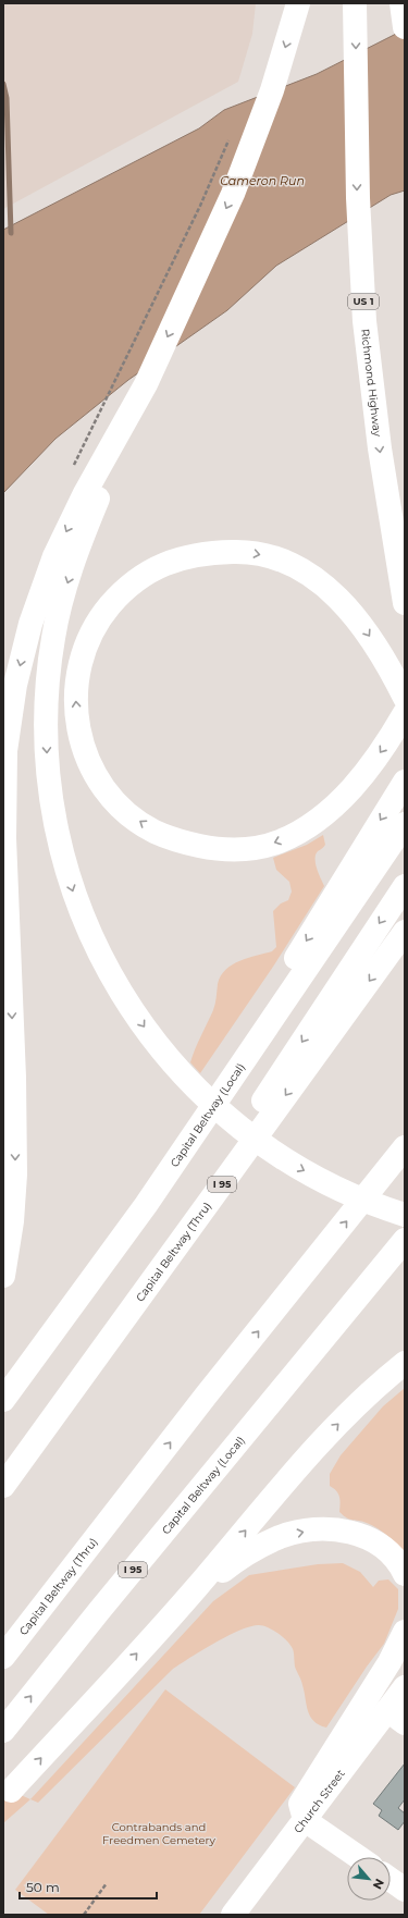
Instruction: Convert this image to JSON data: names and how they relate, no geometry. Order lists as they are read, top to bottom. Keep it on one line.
{"streets":{"main road":["US 1","Richmond Highway","Capital Beltway (Local)","I 95","Capital Beltway (Thru)","Church Street"]},"one_way":["Richmond Highway"],"water":["Cameron Run"],"parks":["Contrabands and Freedmen Cemetery"],"scale_bar":"50 m","north":"bottom right"}
